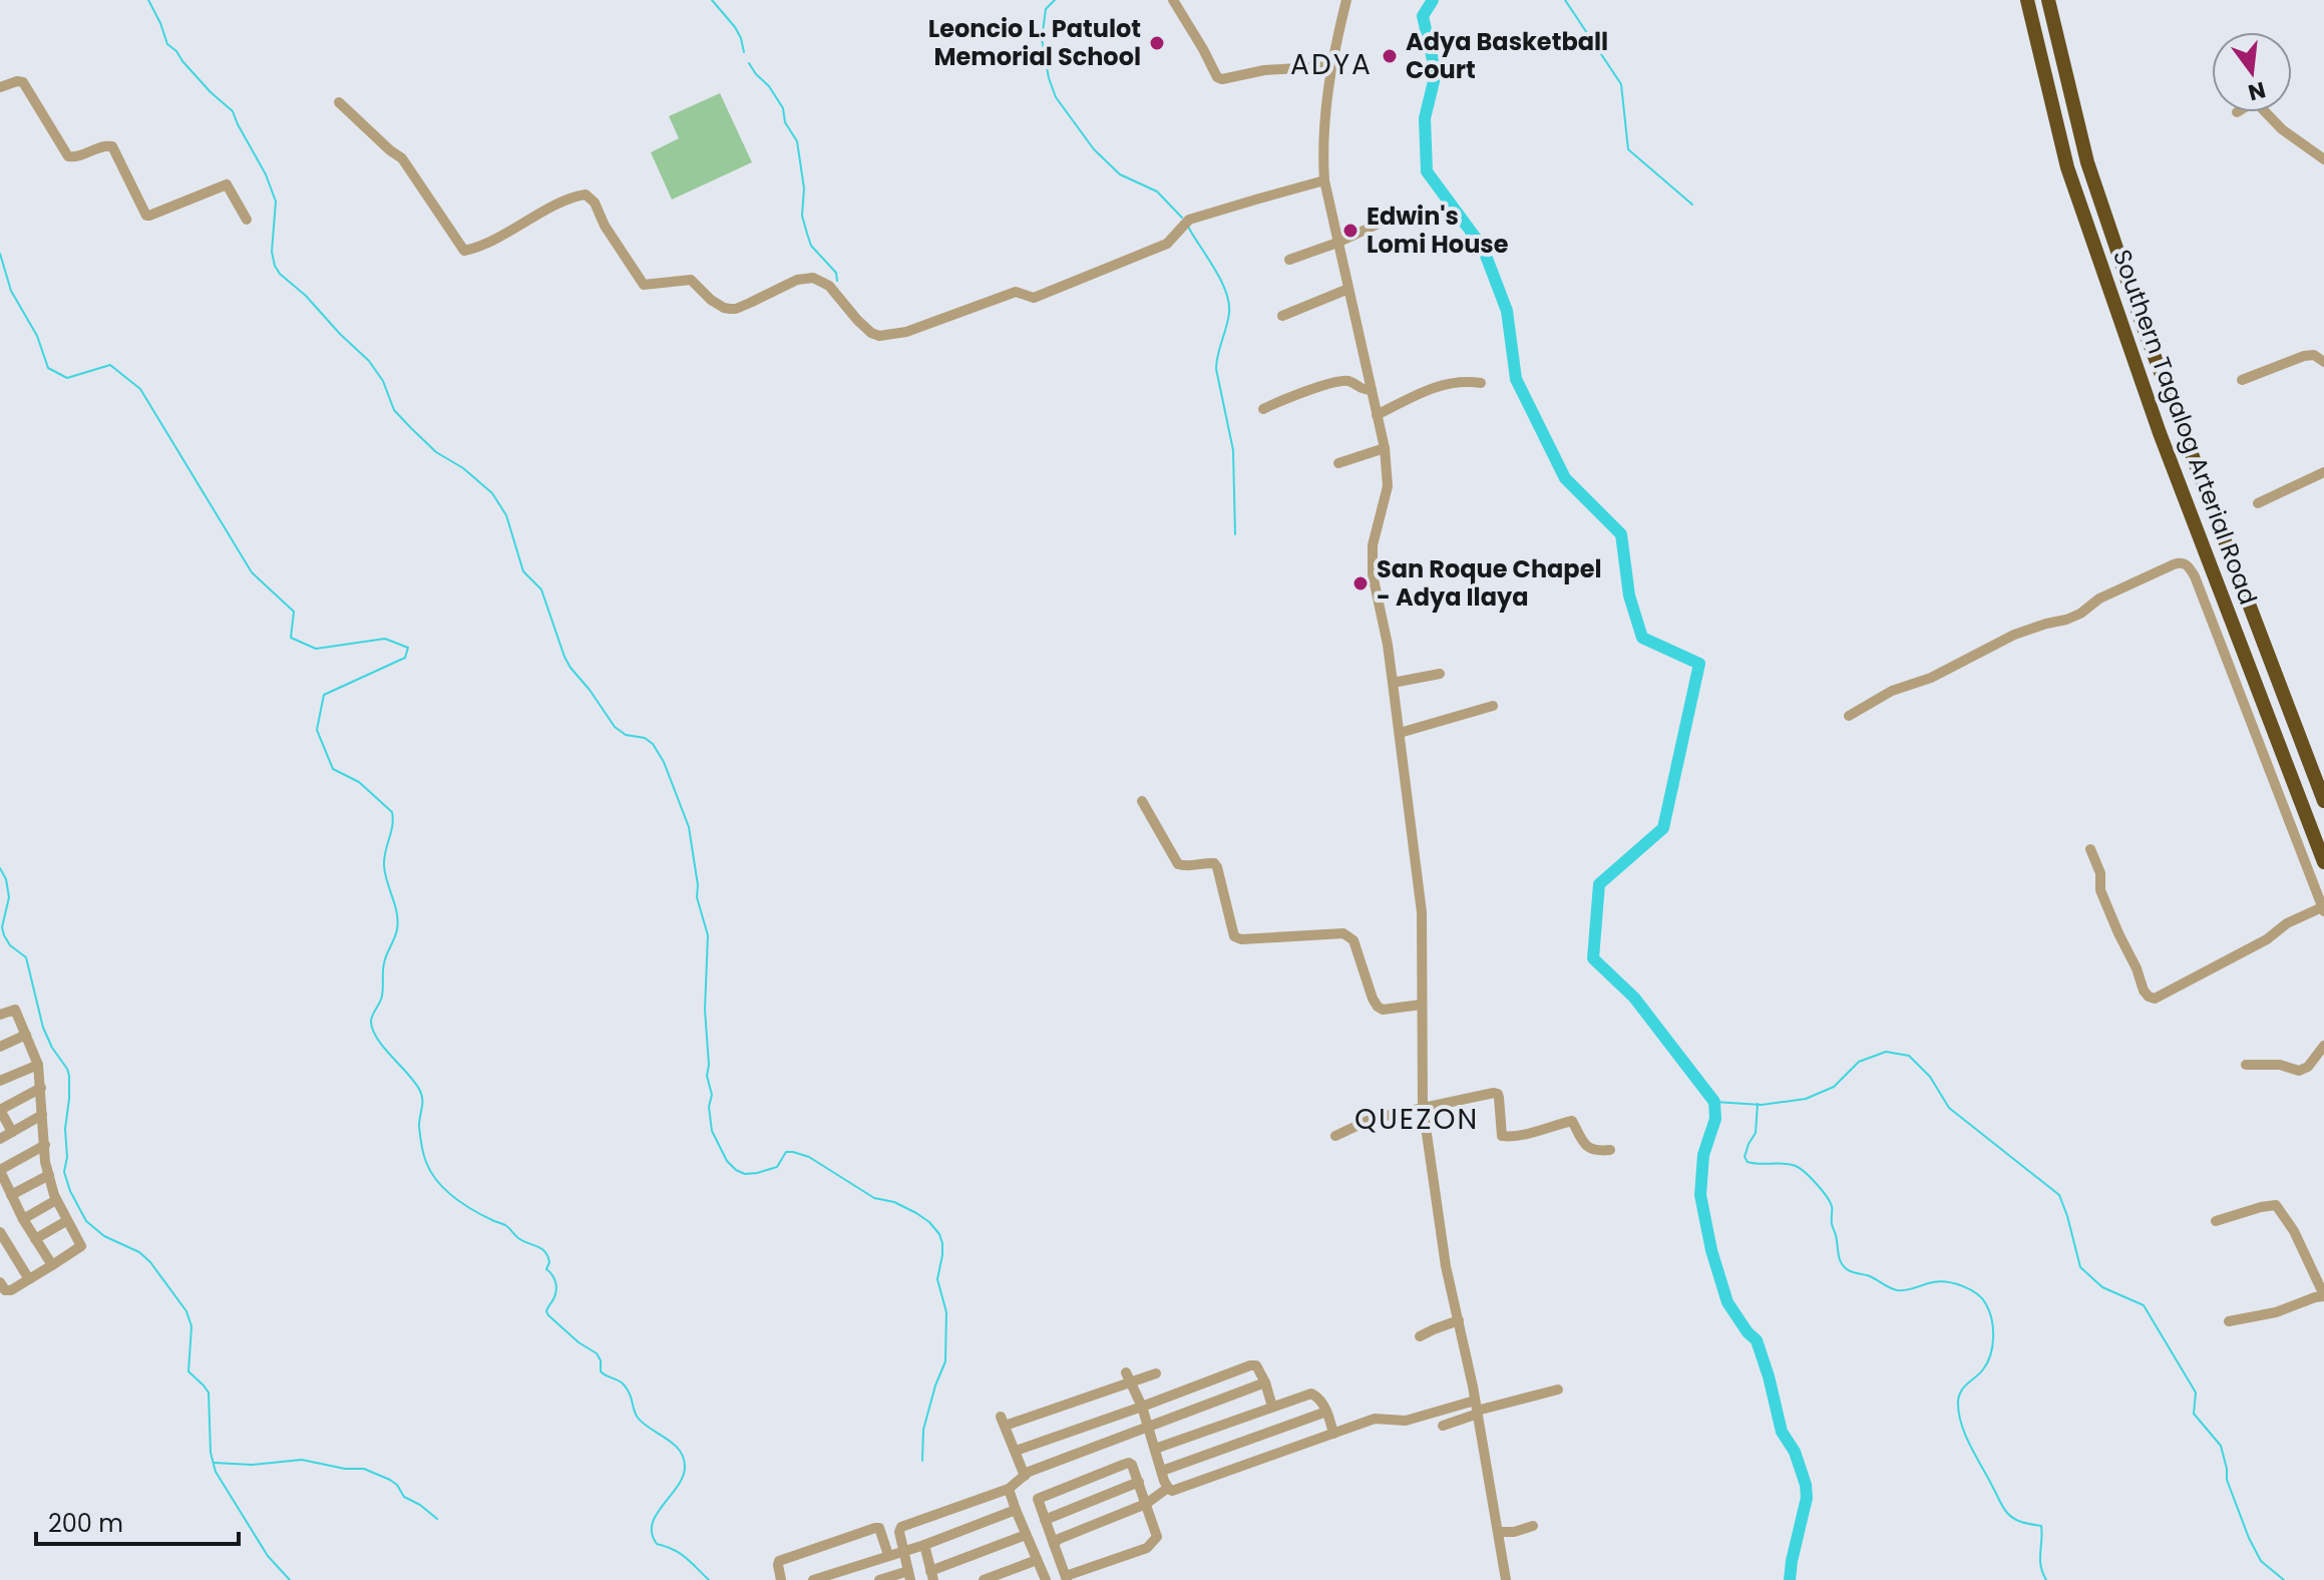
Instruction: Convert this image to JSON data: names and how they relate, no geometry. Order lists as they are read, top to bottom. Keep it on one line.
{"streets":{"highway":["Southern Tagalog Arterial Road"]},"districts":["ADYA","QUEZON"],"places":["Leoncio L. Patulot Memorial School","Adya Basketball Court","Edwin's Lomi House","San Roque Chapel - Adya Ilaya"],"scale_bar":"200 m","north":"bottom"}
